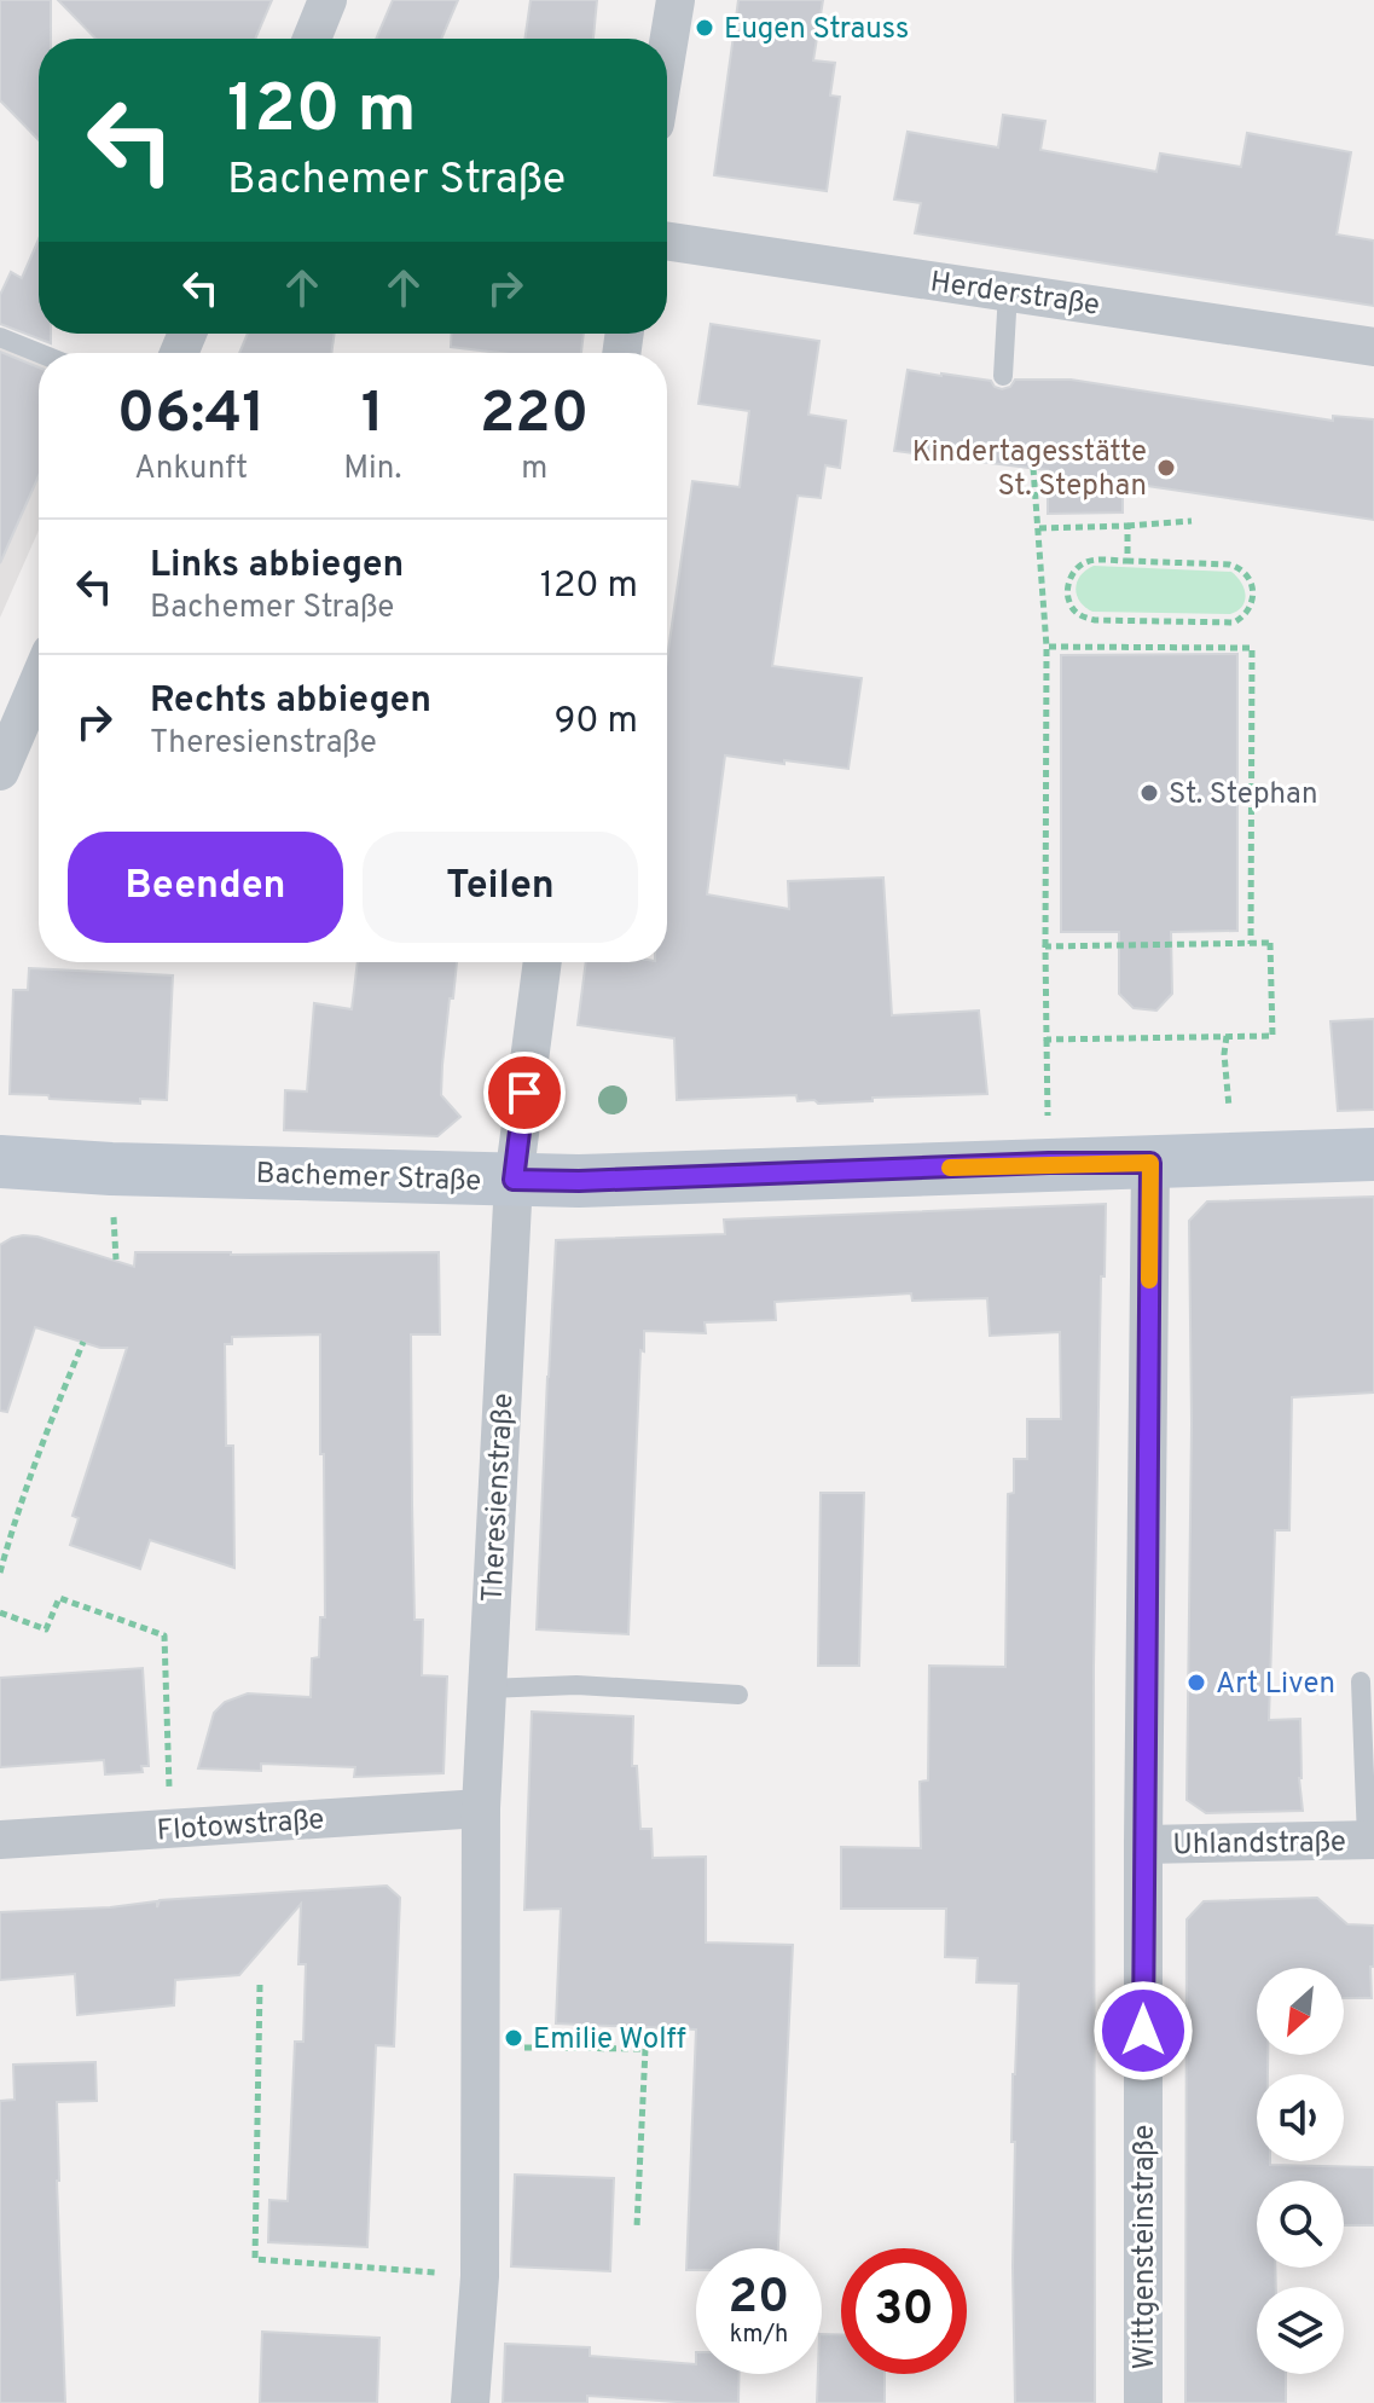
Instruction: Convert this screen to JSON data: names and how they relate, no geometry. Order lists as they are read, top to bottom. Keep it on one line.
{"streets":{"street":["Herderstraße","Bachemer Straße","Theresienstraße","Flotowstraße","Uhlandstraße","Wittgensteinstraße"]},"crossings":[["Bachemer Straße","Theresienstraße"],["Bachemer Straße","Wittgensteinstraße"],["Theresienstraße","Flotowstraße"],["Uhlandstraße","Wittgensteinstraße"]],"places":["Eugen Strauss","Kindertagesstätte St. Stephan","St. Stephan","Art Liven","Emilie Wolff"],"north":"bottom left","page":{"turn":["120 m","Bachemer Straße"],"eta":["06:41","Ankunft","1","Min.","220","m"],"list":[{"name":"Links abbiegen","note":"Bachemer Straße","value":"120 m"},{"name":"Rechts abbiegen","note":"Theresienstraße","value":"90 m"}],"buttons":["Beenden","Teilen"],"speed":"20 km/h","limit":"30"}}
